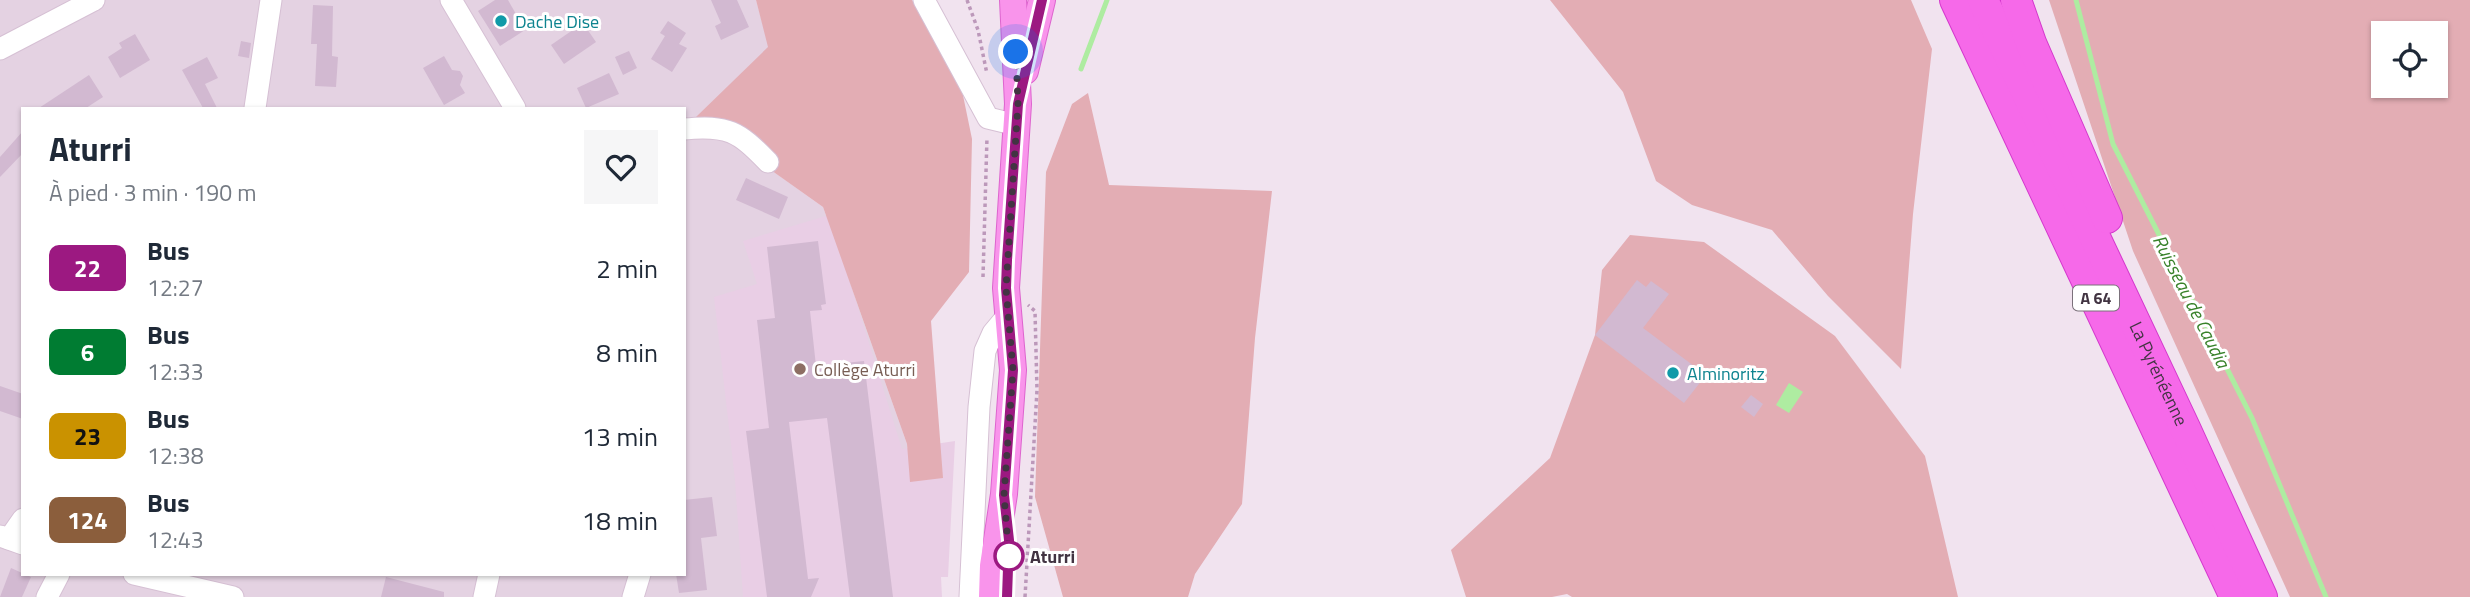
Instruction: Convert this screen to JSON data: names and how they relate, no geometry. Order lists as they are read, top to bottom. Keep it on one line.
{"streets":{"highway":["A 64","La Pyrénéenne"]},"water":["Ruisseau de Caudia"],"places":["Dache Dise","Collège Aturri","Alminoritz","Aturri"],"lines":["bus line 22"],"page":{"heading":["Aturri","À pied · 3 min · 190 m"],"list":[{"mark":"22","name":"Bus","note":"12:27","value":"2 min"},{"mark":"6","name":"Bus","note":"12:33","value":"8 min"},{"mark":"23","name":"Bus","note":"12:38","value":"13 min"},{"mark":"124","name":"Bus","note":"12:43","value":"18 min"}]}}
